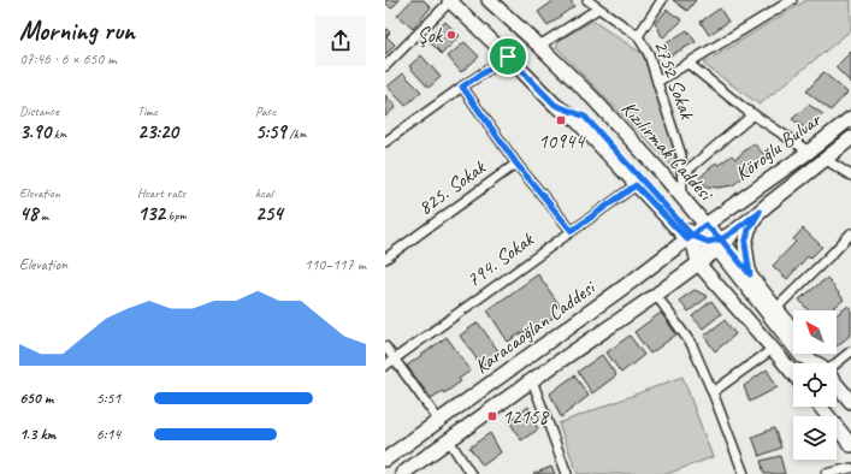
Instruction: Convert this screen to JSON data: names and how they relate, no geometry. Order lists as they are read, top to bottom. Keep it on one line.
{"streets":{"main road":["Köroğlu Bulvar","Kızılırmak Caddesi","Karacaoğlan Caddesi"],"street":["2752 Sokak","825. Sokak","794. Sokak"]},"crossings":[["2752 Sokak","Kızılırmak Caddesi"],["Köroğlu Bulvar","Kızılırmak Caddesi"],["Köroğlu Bulvar","Karacaoğlan Caddesi"],["Kızılırmak Caddesi","Karacaoğlan Caddesi"]],"places":{"other":["Şok"],"transit":["10944","12158"]},"north":"top left","page":{"heading":["Morning run","07:46 · 6 × 650 m"],"stats":[["Distance","3.90 km"],["Time","23:20"],["Pace","5:59 /km"],["Elevation","48 m"],["Heart rate","132 bpm"],["kcal","254"]],"chart":["Elevation","110–117 m"],"list":[{"name":"650 m","note":"5:51"},{"name":"1.3 km","note":"6:14"}]}}
